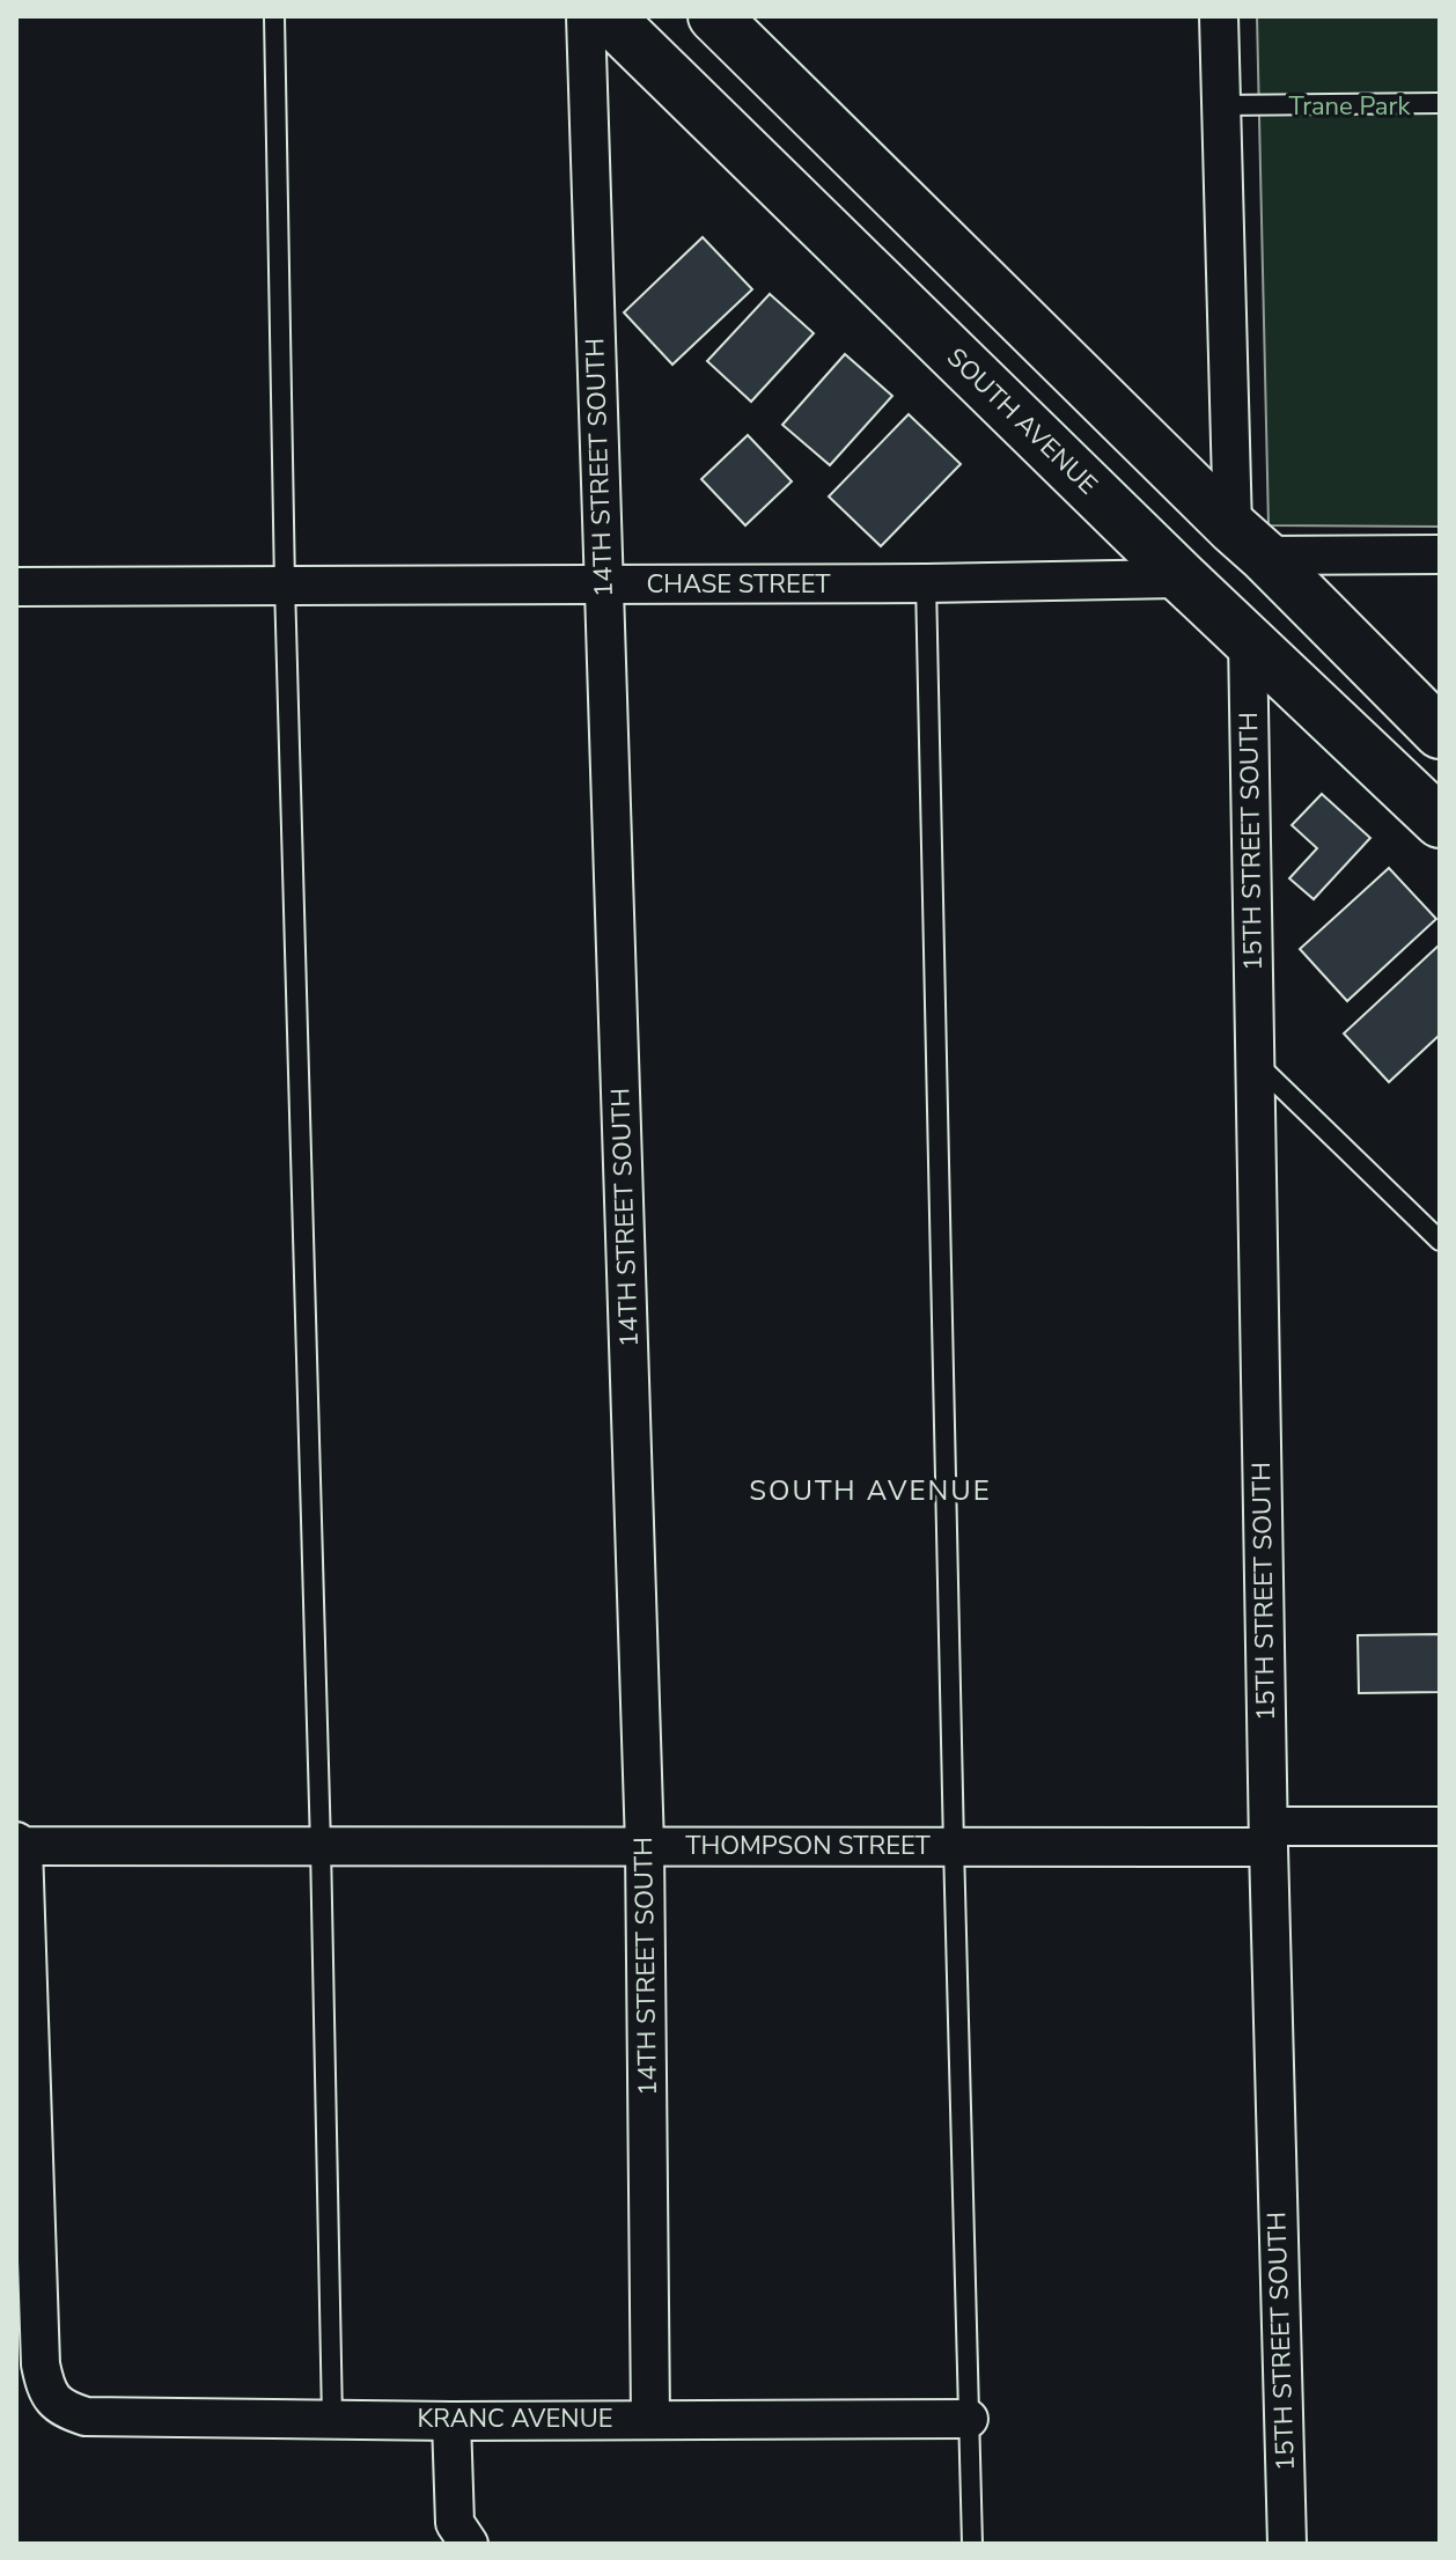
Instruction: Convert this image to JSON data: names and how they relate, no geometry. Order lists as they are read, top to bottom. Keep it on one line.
{"streets":{"highway":["SOUTH AVENUE"],"street":["14TH STREET SOUTH","CHASE STREET","15TH STREET SOUTH","THOMPSON STREET","KRANC AVENUE"]},"crossings":[["SOUTH AVENUE","CHASE STREET"],["SOUTH AVENUE","15TH STREET SOUTH"],["14TH STREET SOUTH","CHASE STREET"],["14TH STREET SOUTH","THOMPSON STREET"],["14TH STREET SOUTH","KRANC AVENUE"],["15TH STREET SOUTH","THOMPSON STREET"],["THOMPSON STREET","KRANC AVENUE"]],"districts":["SOUTH AVENUE"],"parks":["Trane Park"]}
